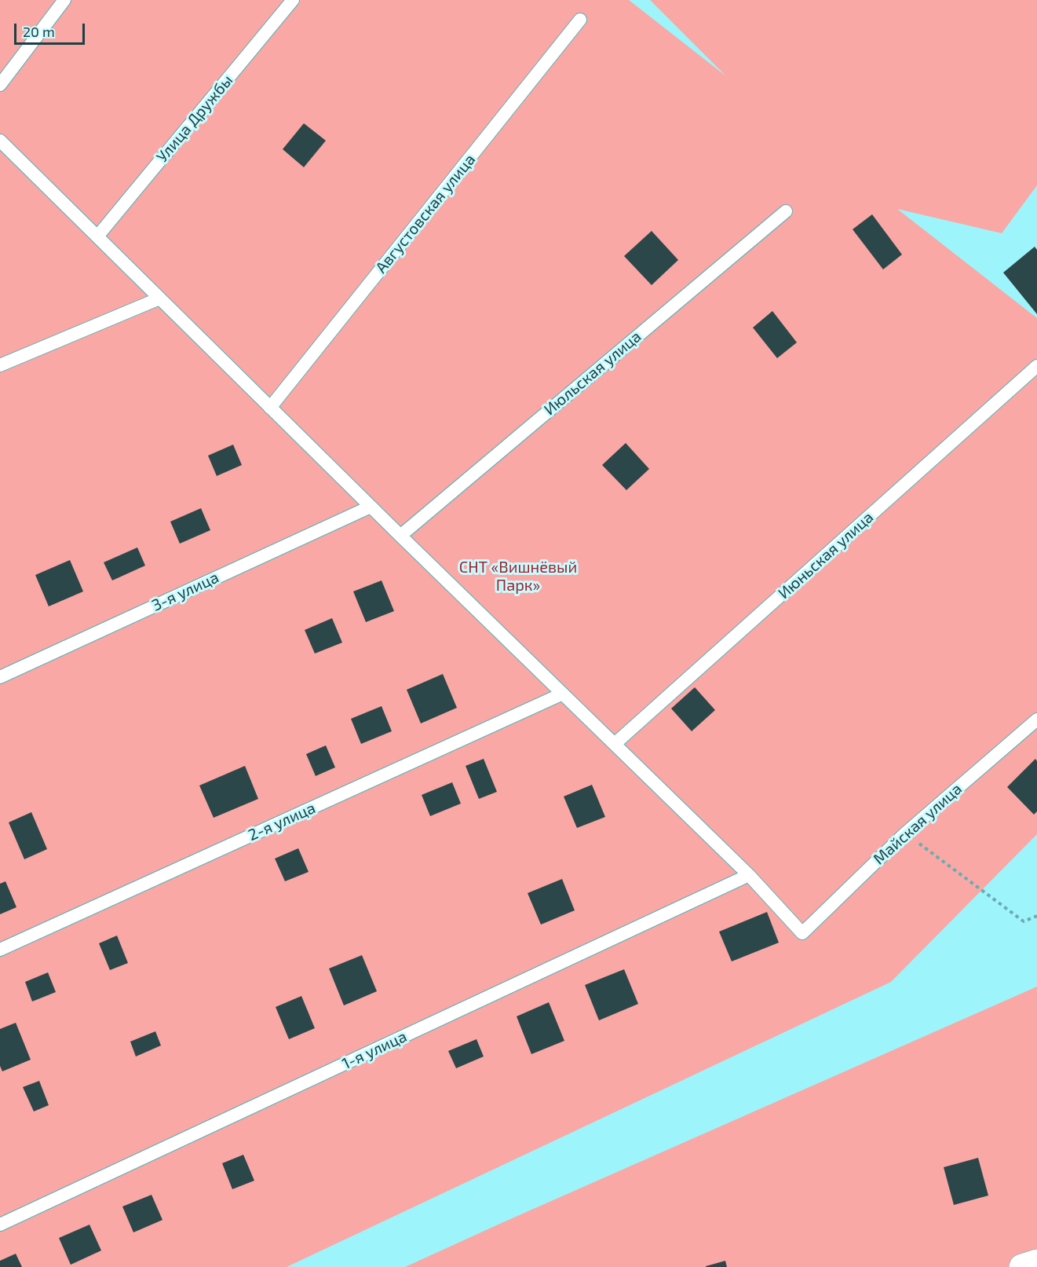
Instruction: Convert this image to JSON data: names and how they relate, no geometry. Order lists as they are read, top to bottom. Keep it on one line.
{"streets":{"lane":["Улица Дружбы","Августовская улица","Июльская улица","Июньская улица","3-я улица","2-я улица","Майская улица","1-я улица"]},"crossings":[["Майская улица","1-я улица"]],"parks":["СНТ «Вишнёвый Парк»"],"scale_bar":"20 m"}
